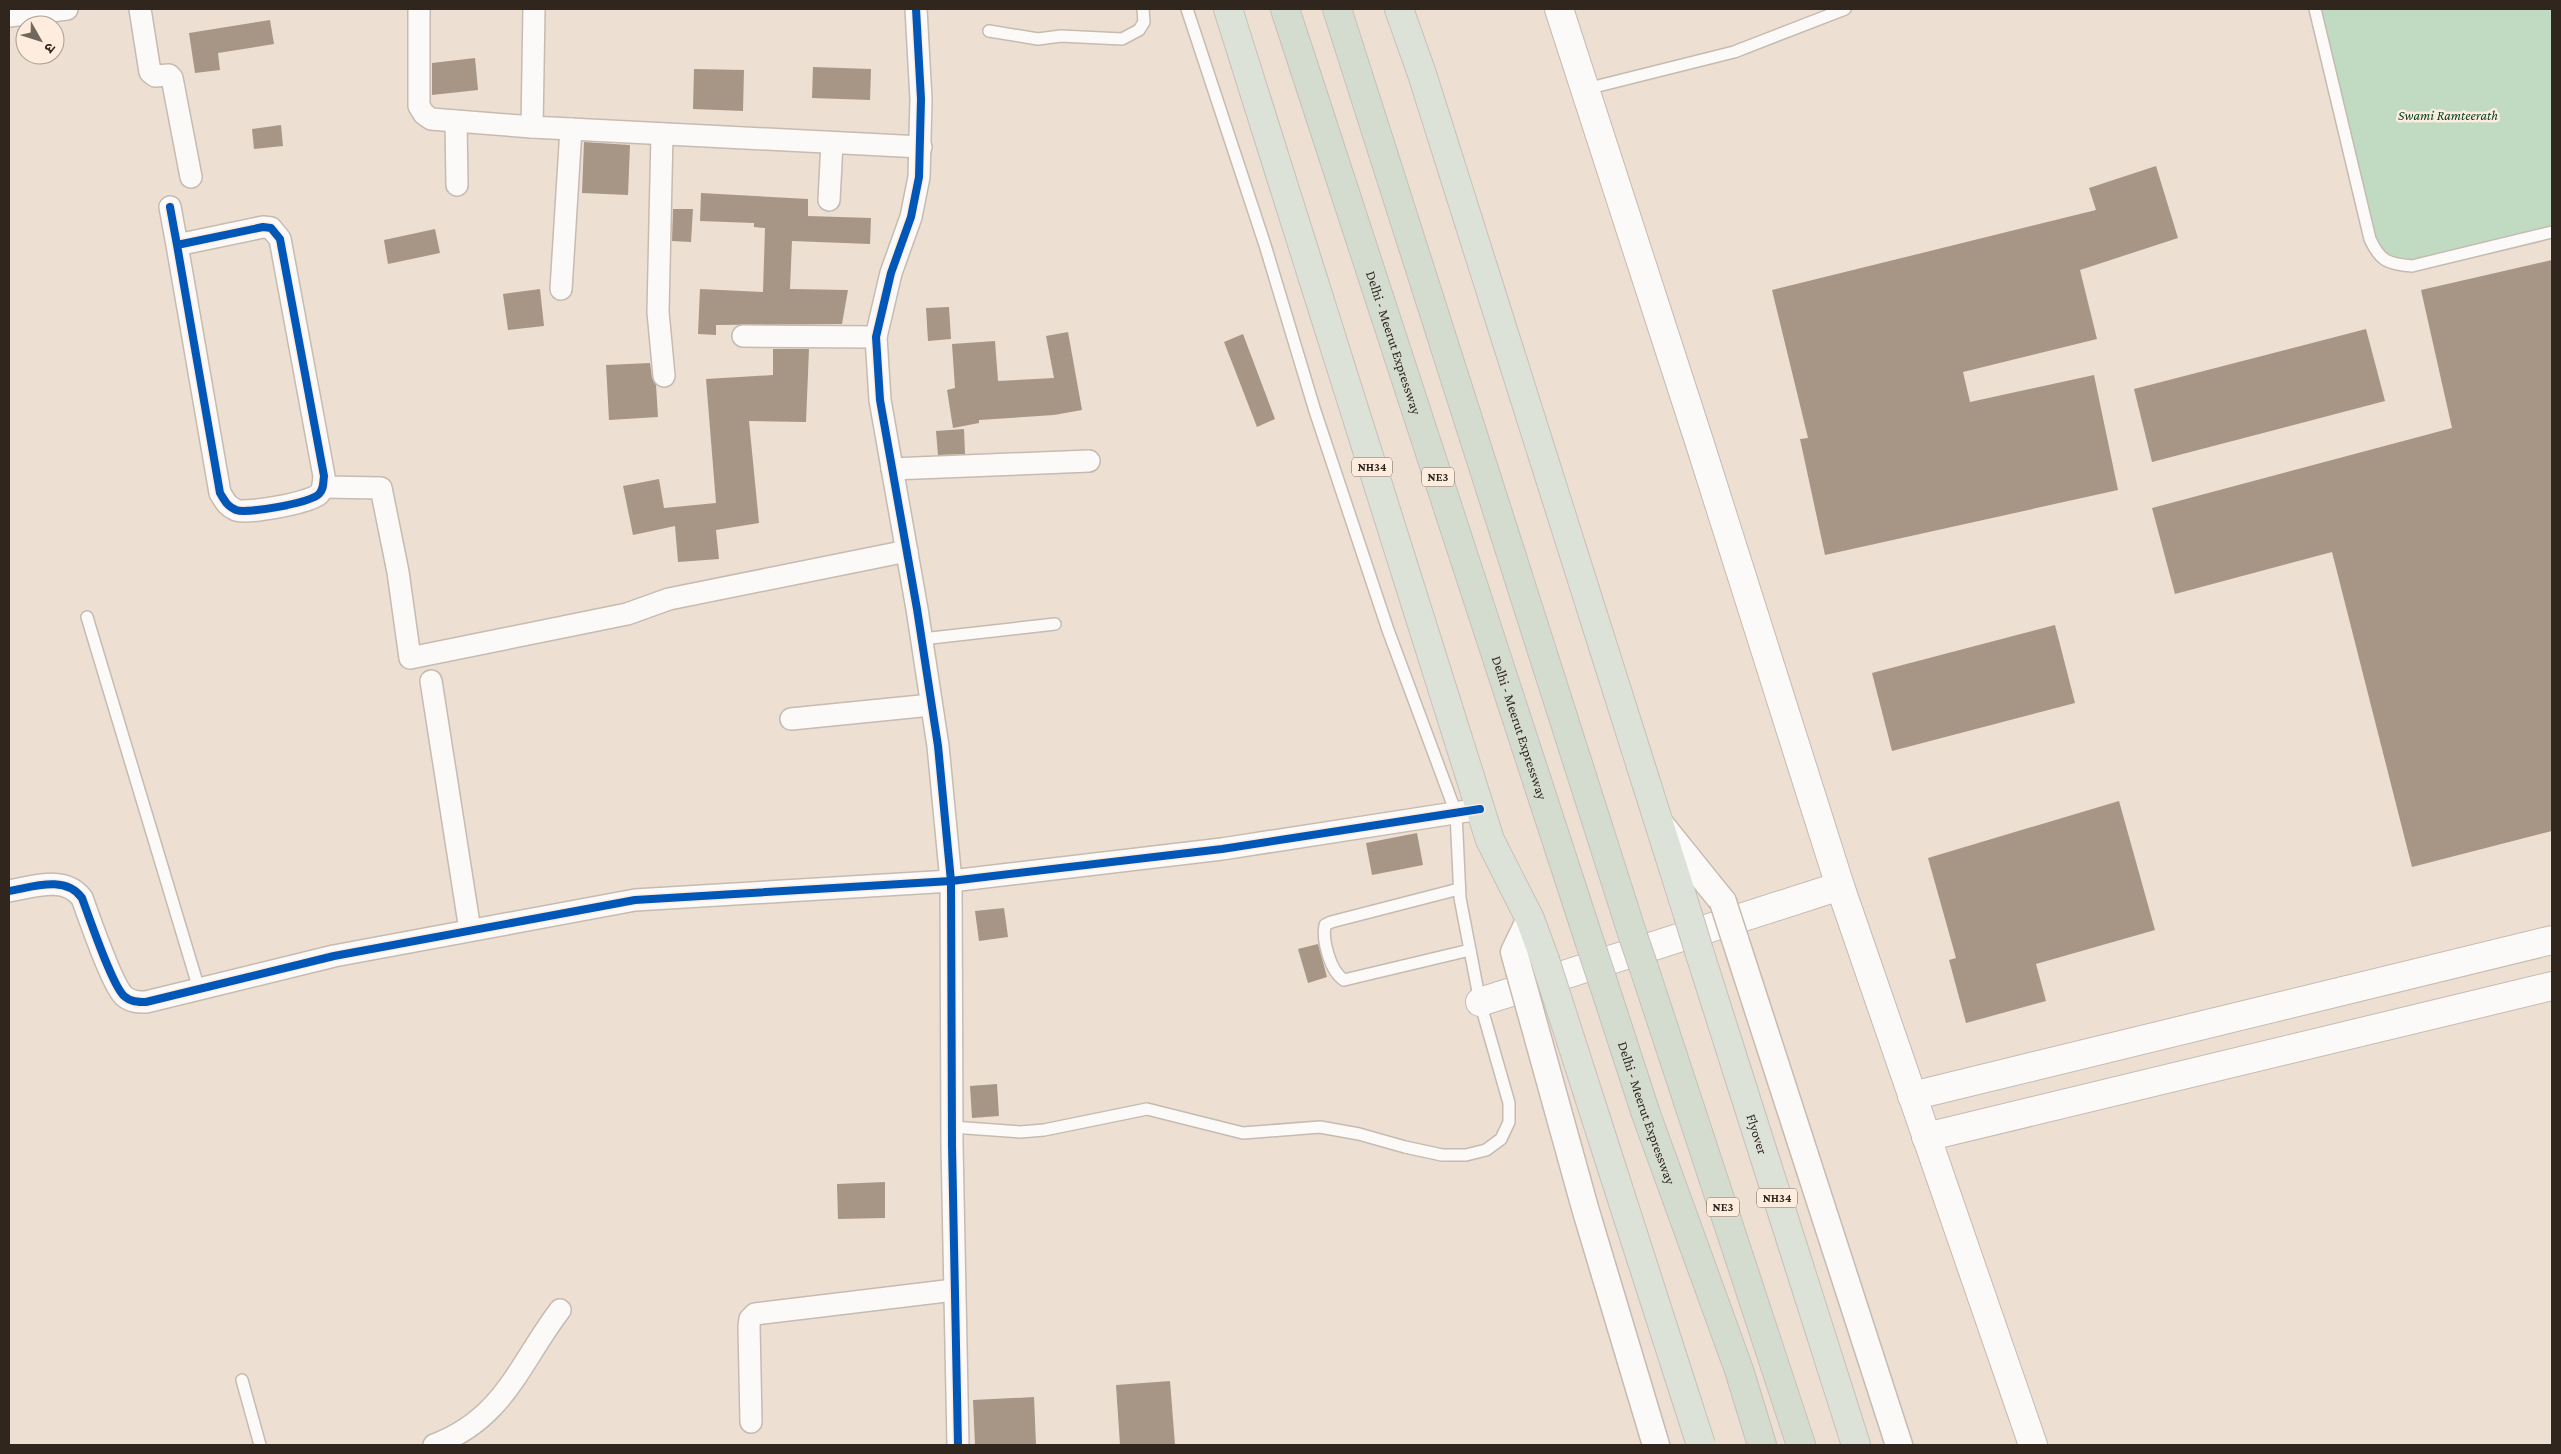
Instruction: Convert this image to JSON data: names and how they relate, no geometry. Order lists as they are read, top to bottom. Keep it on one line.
{"streets":{"highway":["Delhi - Meerut Expressway","NH34","NE3","Flyover"]},"crossings":[["NH34","Flyover"]],"parks":["Swami Ramteerath"],"north":"bottom right"}
